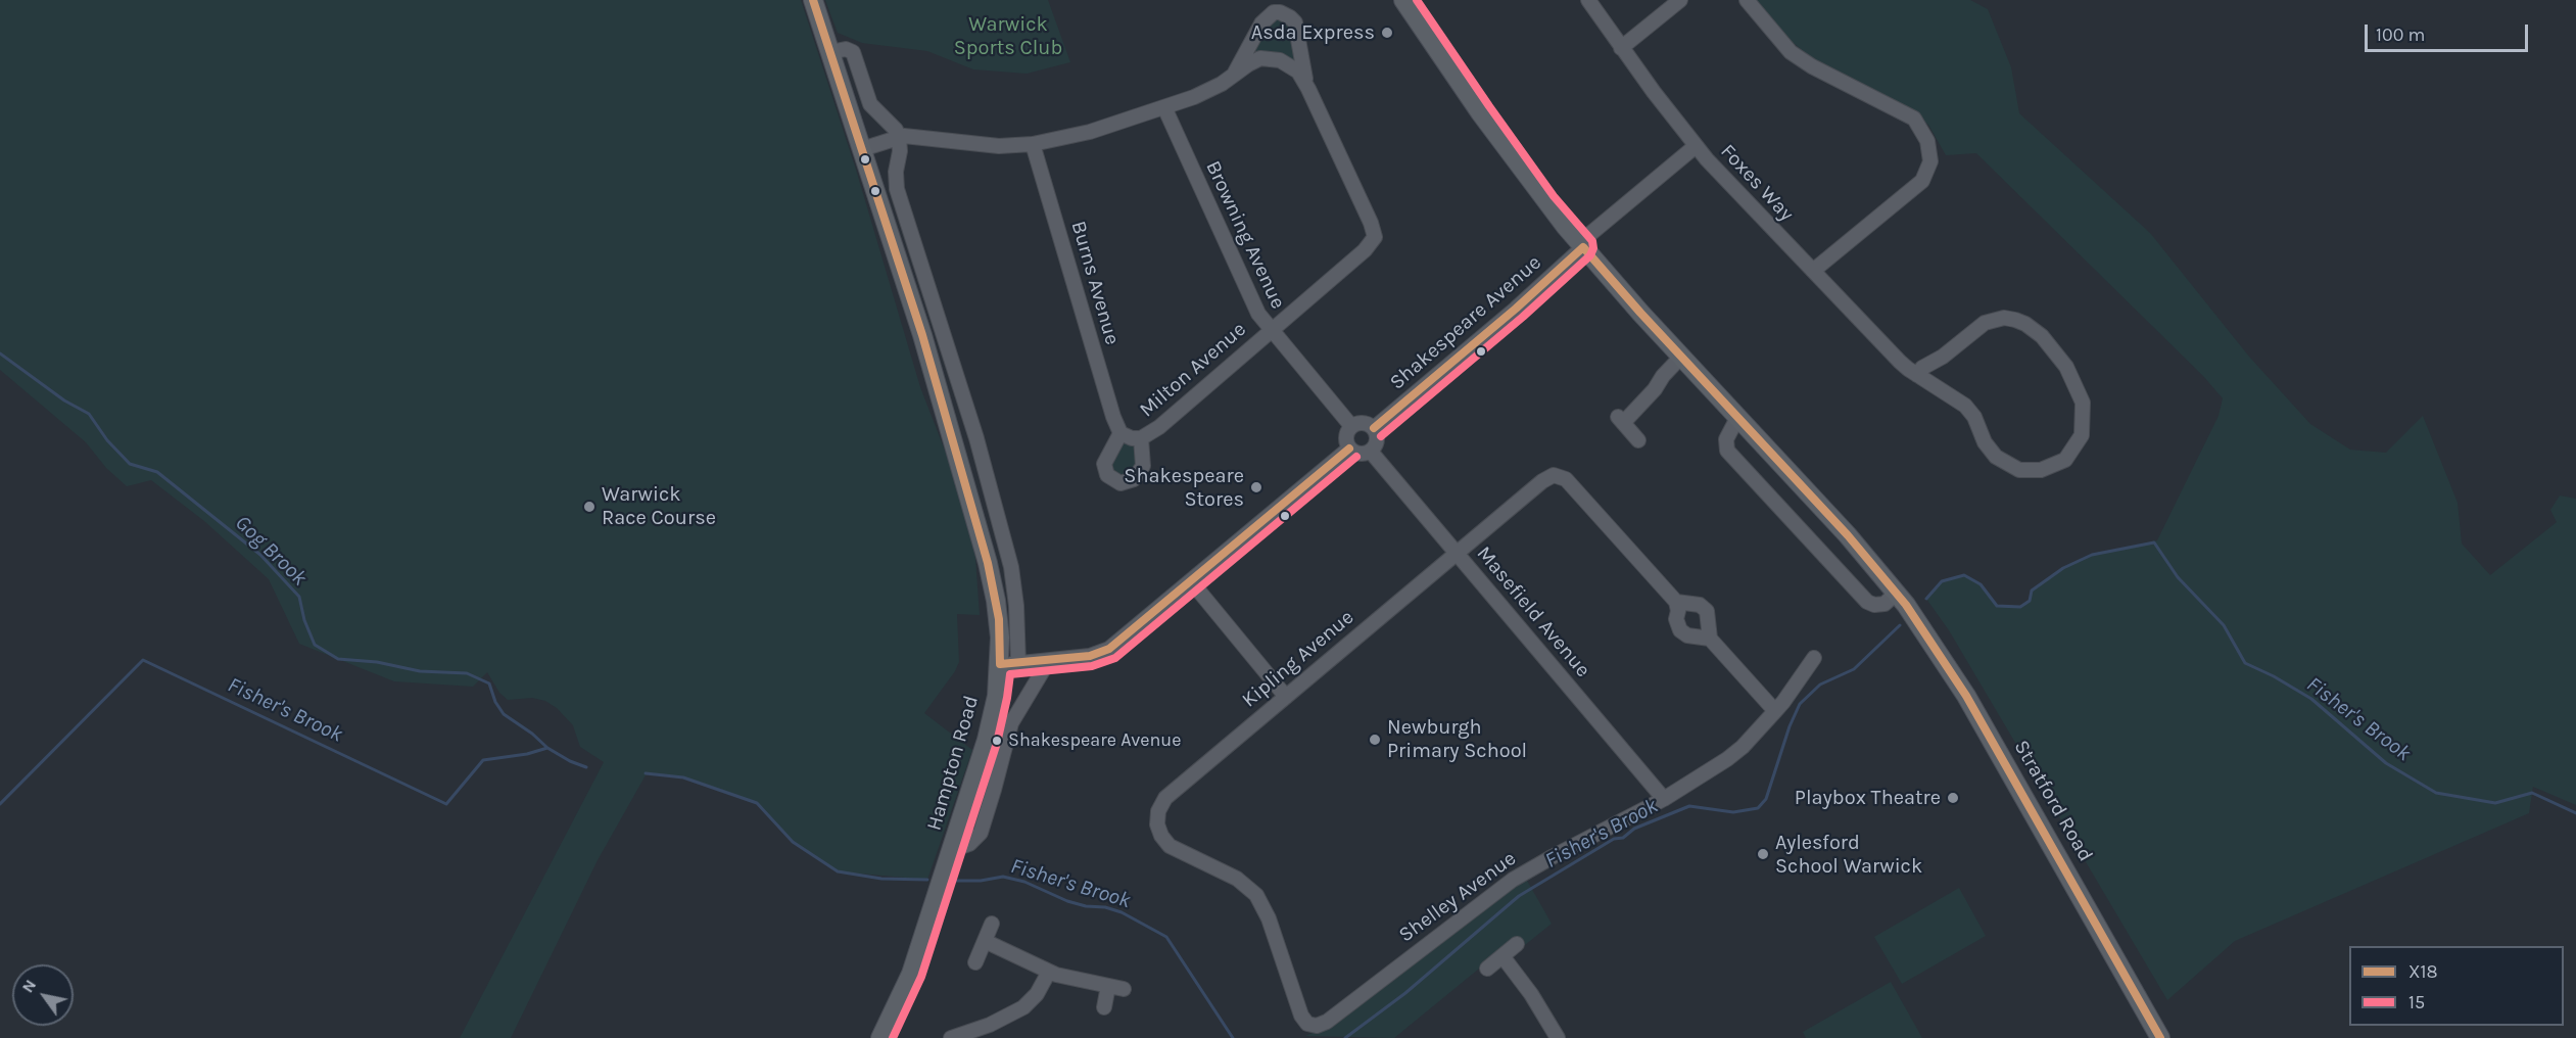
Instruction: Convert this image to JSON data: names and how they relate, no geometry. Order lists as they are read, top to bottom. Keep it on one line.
{"streets":{"main road":["Hampton Road","Stratford Road"],"street":["Foxes Way","Browning Avenue","Burns Avenue","Shakespeare Avenue","Milton Avenue","Masefield Avenue","Kipling Avenue","Shelley Avenue"]},"crossings":[["Foxes Way","Shakespeare Avenue"],["Browning Avenue","Shakespeare Avenue"],["Browning Avenue","Milton Avenue"],["Browning Avenue","Masefield Avenue"],["Shakespeare Avenue","Masefield Avenue"],["Shakespeare Avenue","Stratford Road"],["Masefield Avenue","Kipling Avenue"],["Masefield Avenue","Shelley Avenue"],["Kipling Avenue","Shelley Avenue"]],"water":["Gog Brook","Fisher's Brook"],"parks":["Warwick Sports Club"],"places":["Asda Express","Shakespeare Stores","Warwick Race Course","Newburgh Primary School","Shakespeare Avenue","Playbox Theatre","Aylesford School Warwick"],"lines":["transit line X18","transit line 15"],"legend":["X18","15"],"scale_bar":"100 m","north":"top left"}
